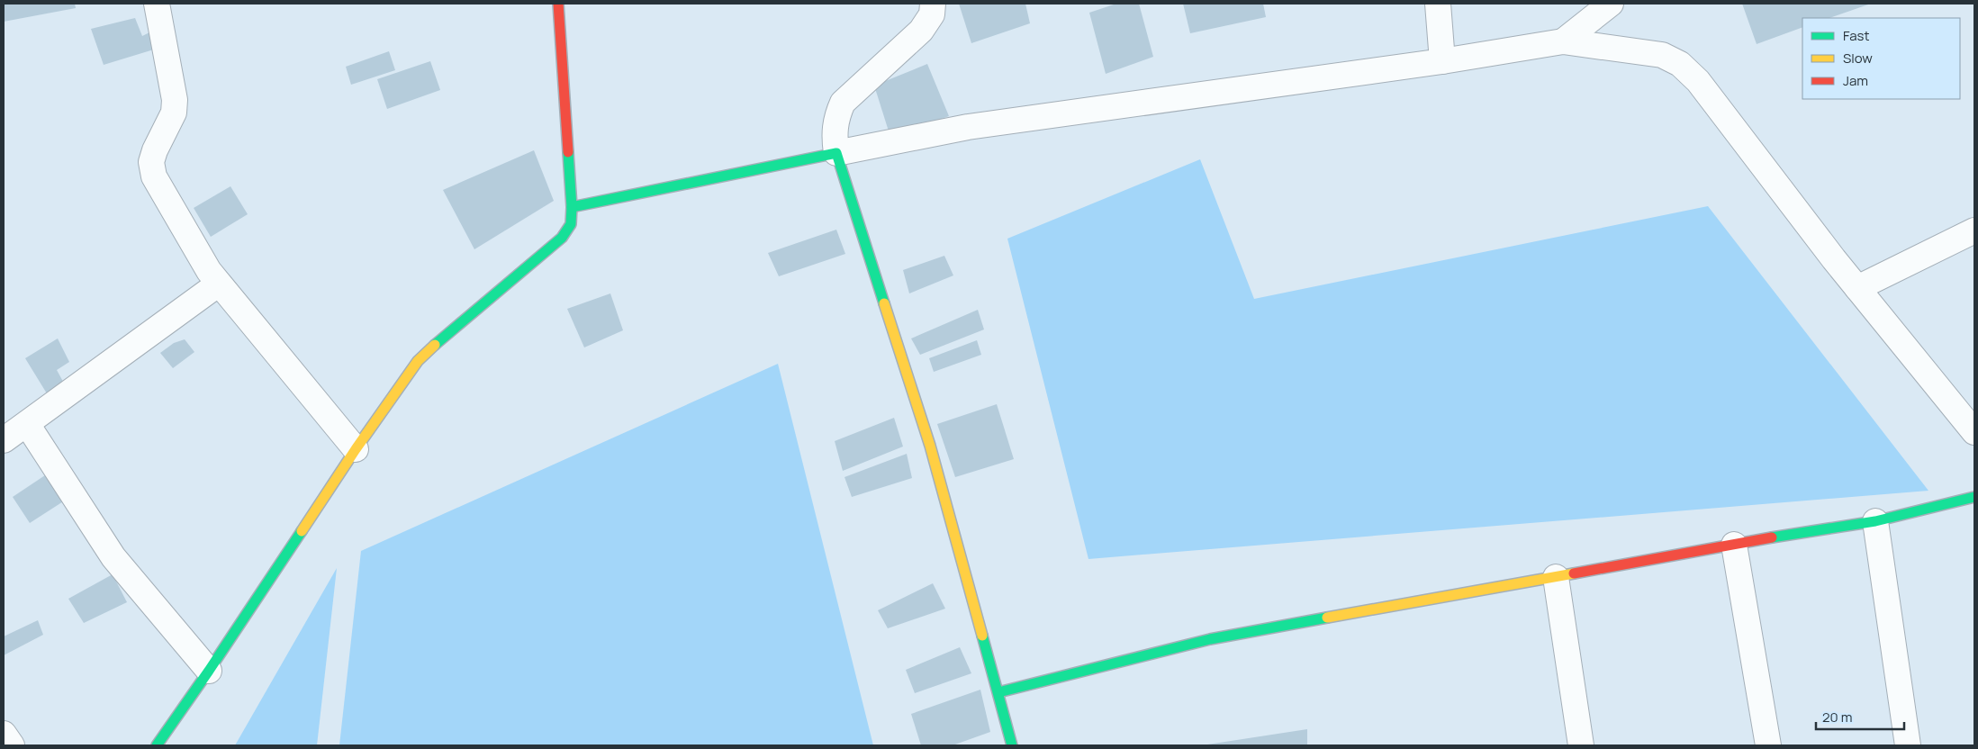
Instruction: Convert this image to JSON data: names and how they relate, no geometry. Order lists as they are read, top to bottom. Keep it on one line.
{"legend":["Fast","Slow","Jam"],"scale_bar":"20 m"}
